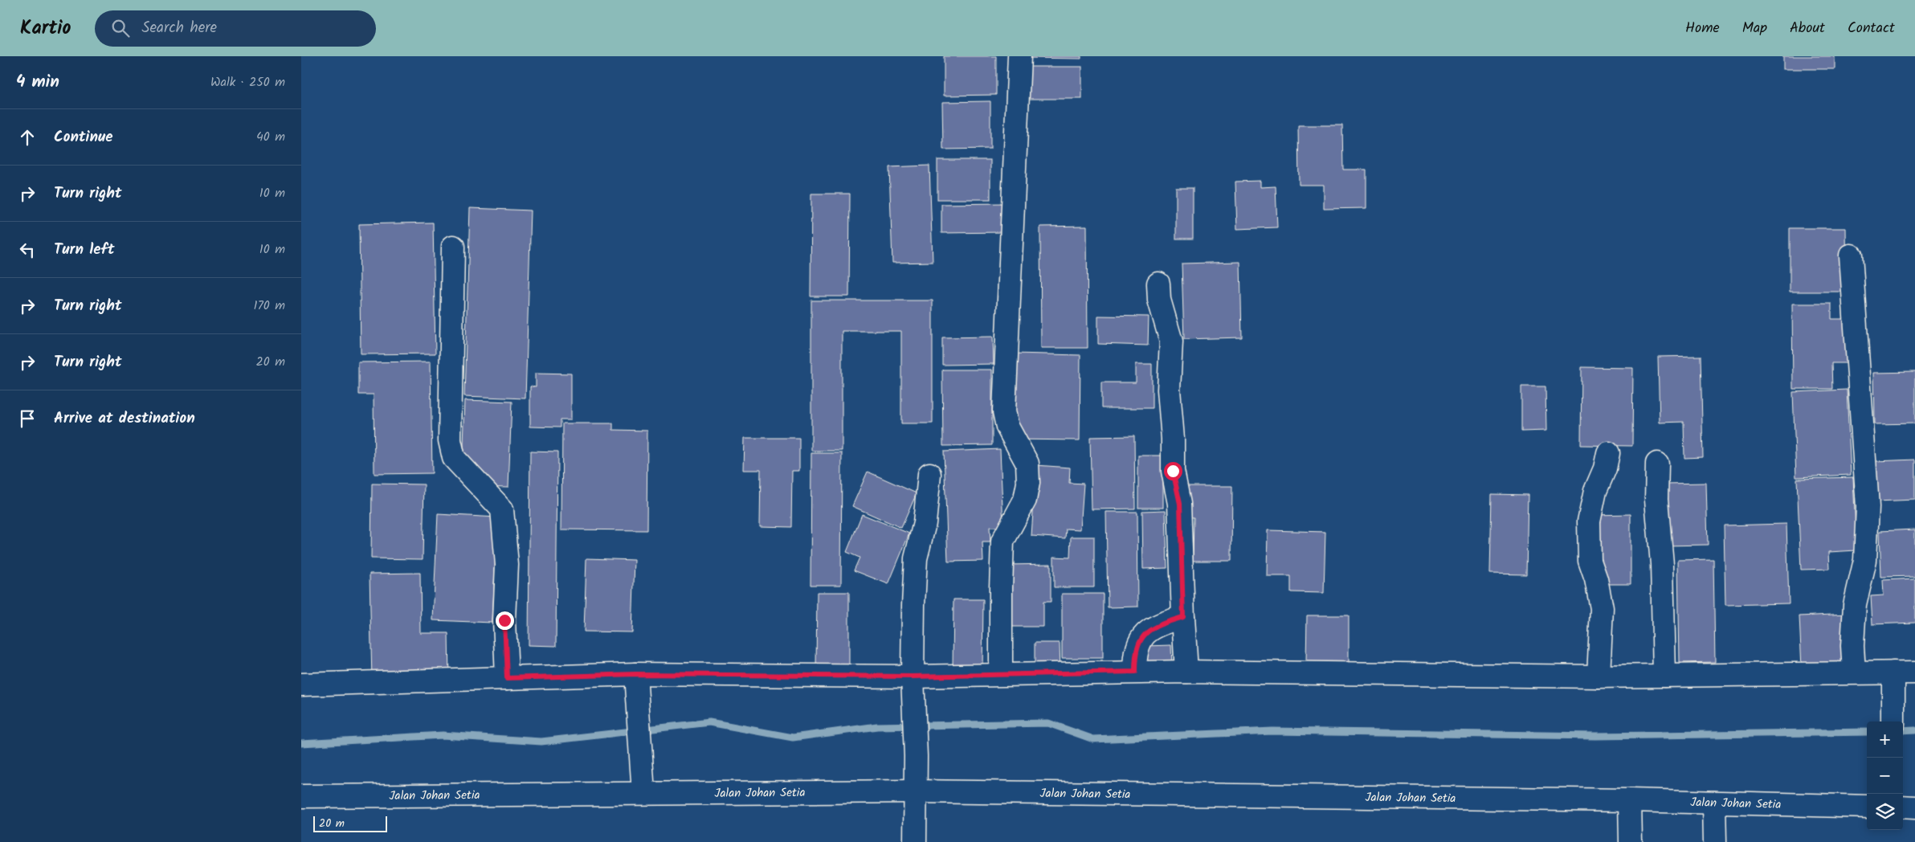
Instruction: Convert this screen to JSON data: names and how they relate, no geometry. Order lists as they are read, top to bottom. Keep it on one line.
{"streets":{"street":["Jalan Johan Setia"]},"scale_bar":"20 m","page":{"header":"Kartio","search":"Search here","nav":["Home","Map","About","Contact"],"heading":["4 min","Walk · 250 m"],"list":[["Continue","40 m"],["Turn right","10 m"],["Turn left","10 m"],["Turn right","170 m"],["Turn right","20 m"],"Arrive at destination"],"map_buttons":["+","−"],"scale":"20 m"}}
